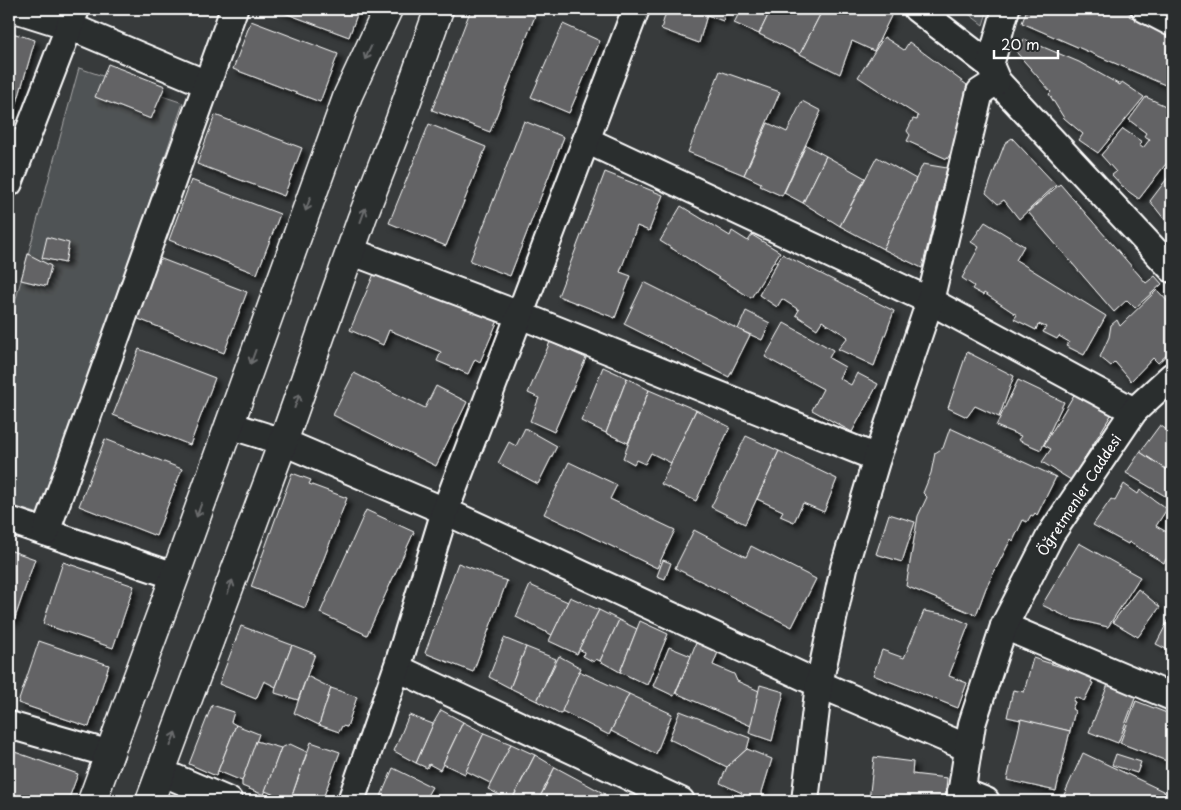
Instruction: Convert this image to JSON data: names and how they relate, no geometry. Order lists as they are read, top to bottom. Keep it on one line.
{"streets":{"street":["Öğretmenler Caddesi"]},"scale_bar":"20 m"}
